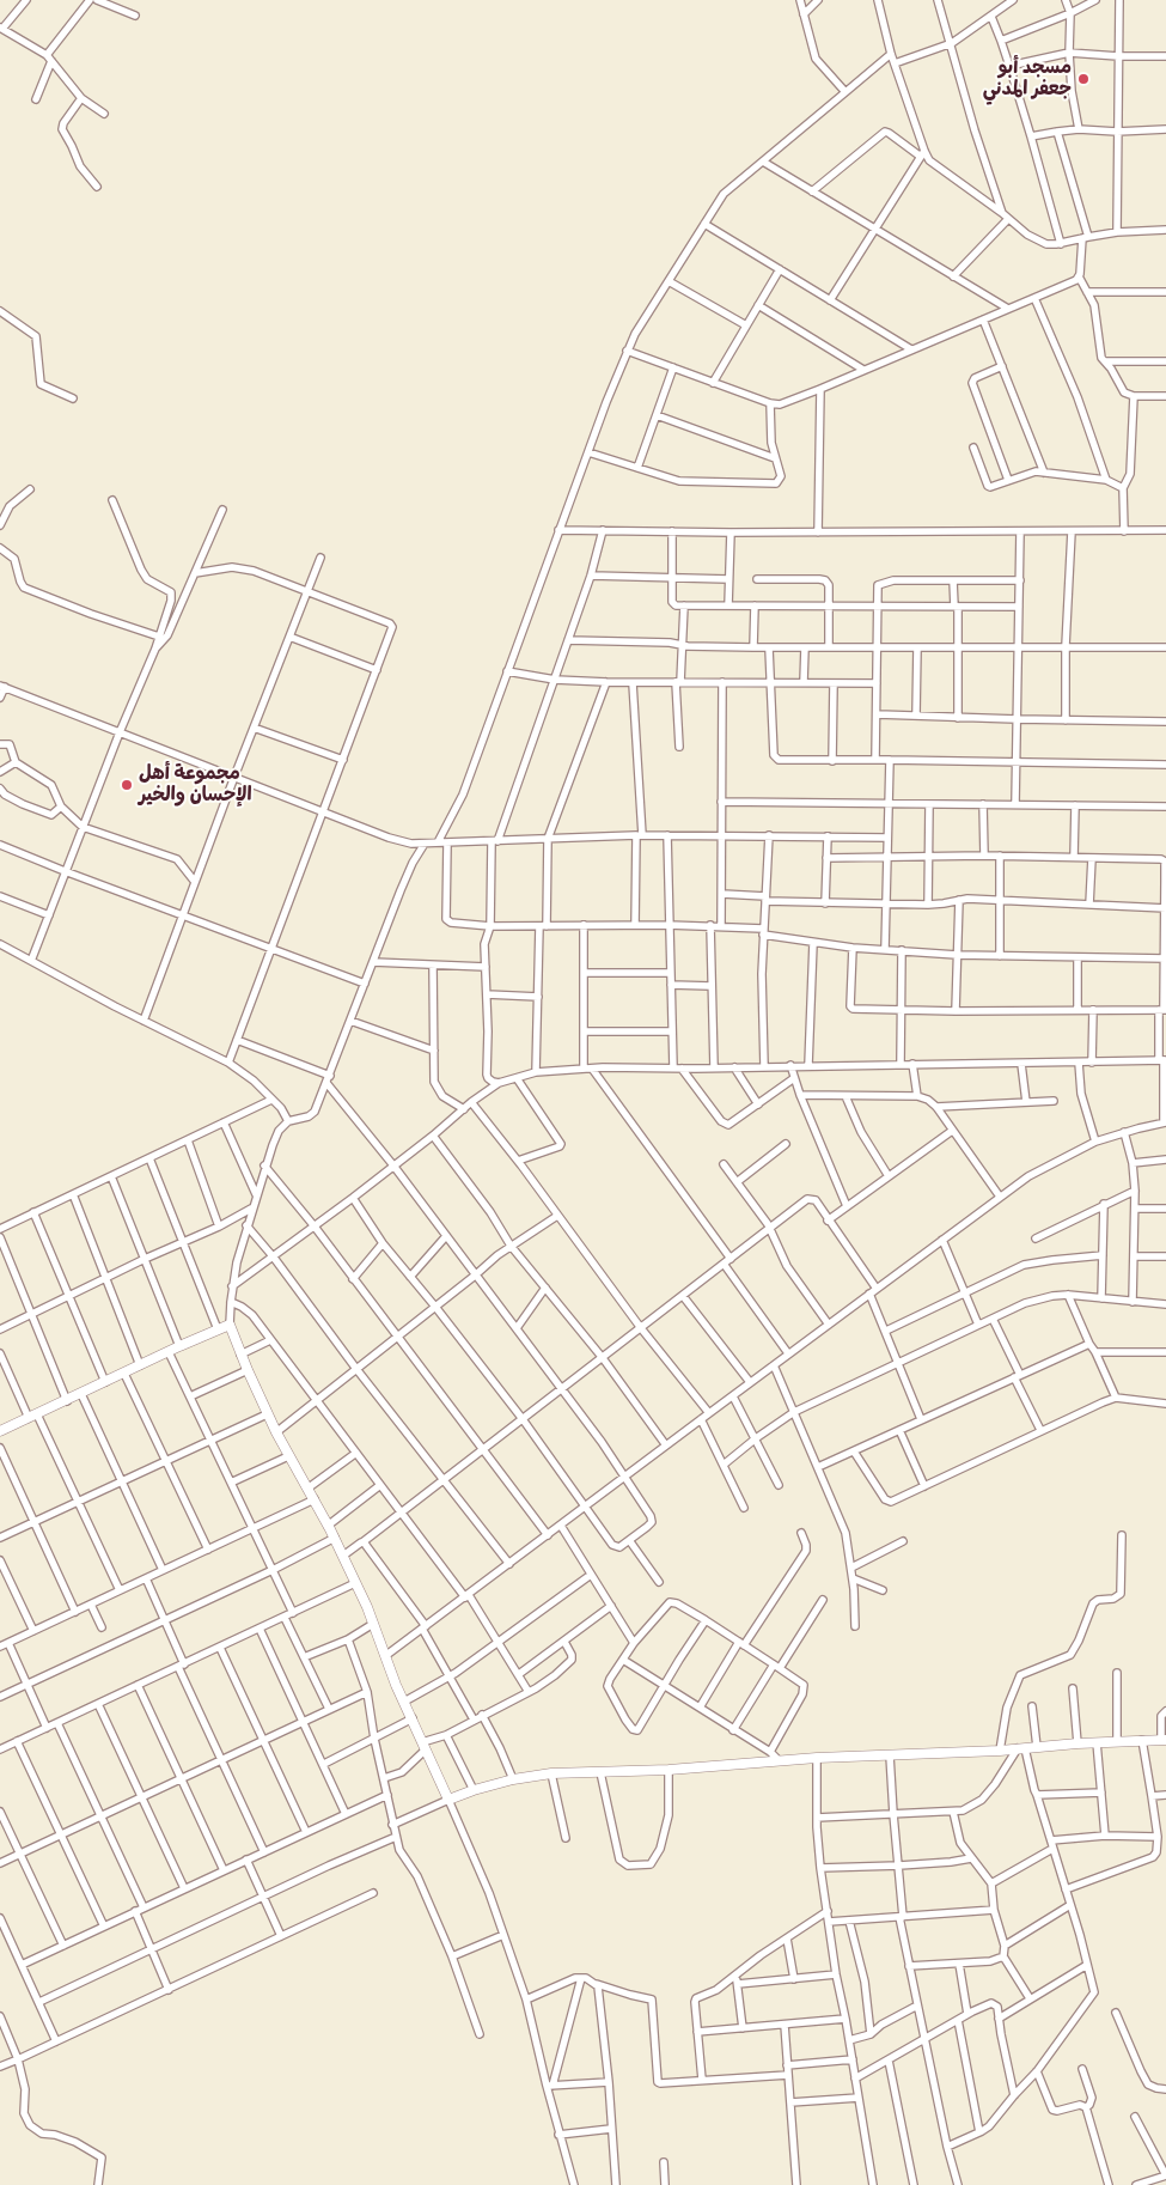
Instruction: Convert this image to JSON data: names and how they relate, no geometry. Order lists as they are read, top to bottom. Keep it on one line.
{"places":["مسجد أبو جعفر المدني","مجموعة أهل الإحسان والخير"]}
